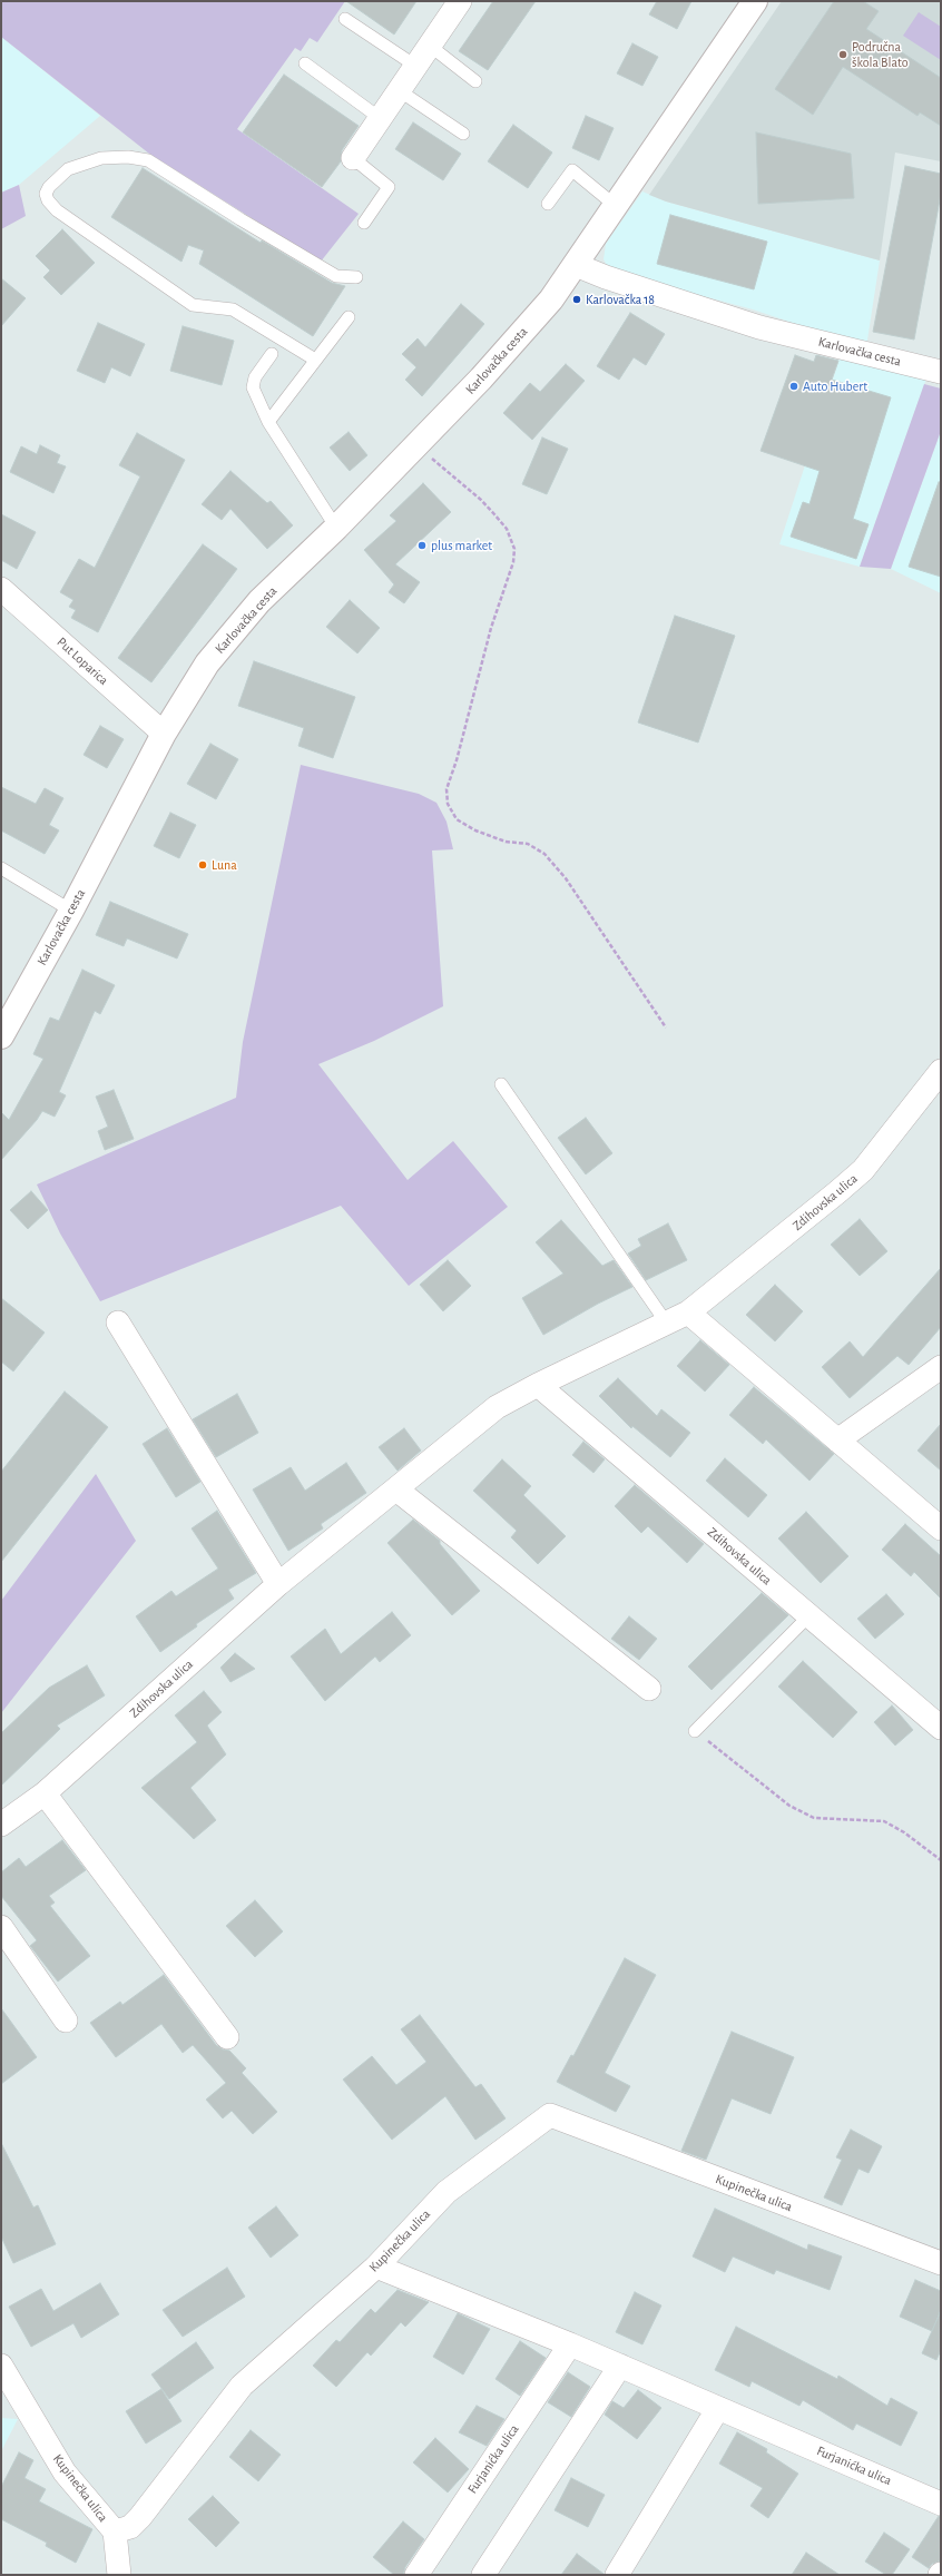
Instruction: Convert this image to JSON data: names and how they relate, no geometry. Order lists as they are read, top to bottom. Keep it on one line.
{"streets":{"street":["Karlovačka cesta","Put Loparica","Zdihovska ulica","Kupinečka ulica","Furjanićka ulica"]},"crossings":[["Karlovačka cesta","Put Loparica"],["Kupinečka ulica","Furjanićka ulica"]],"places":["Područna škola Blato","Karlovačka 18","Auto Hubert","plus market","Luna"]}
